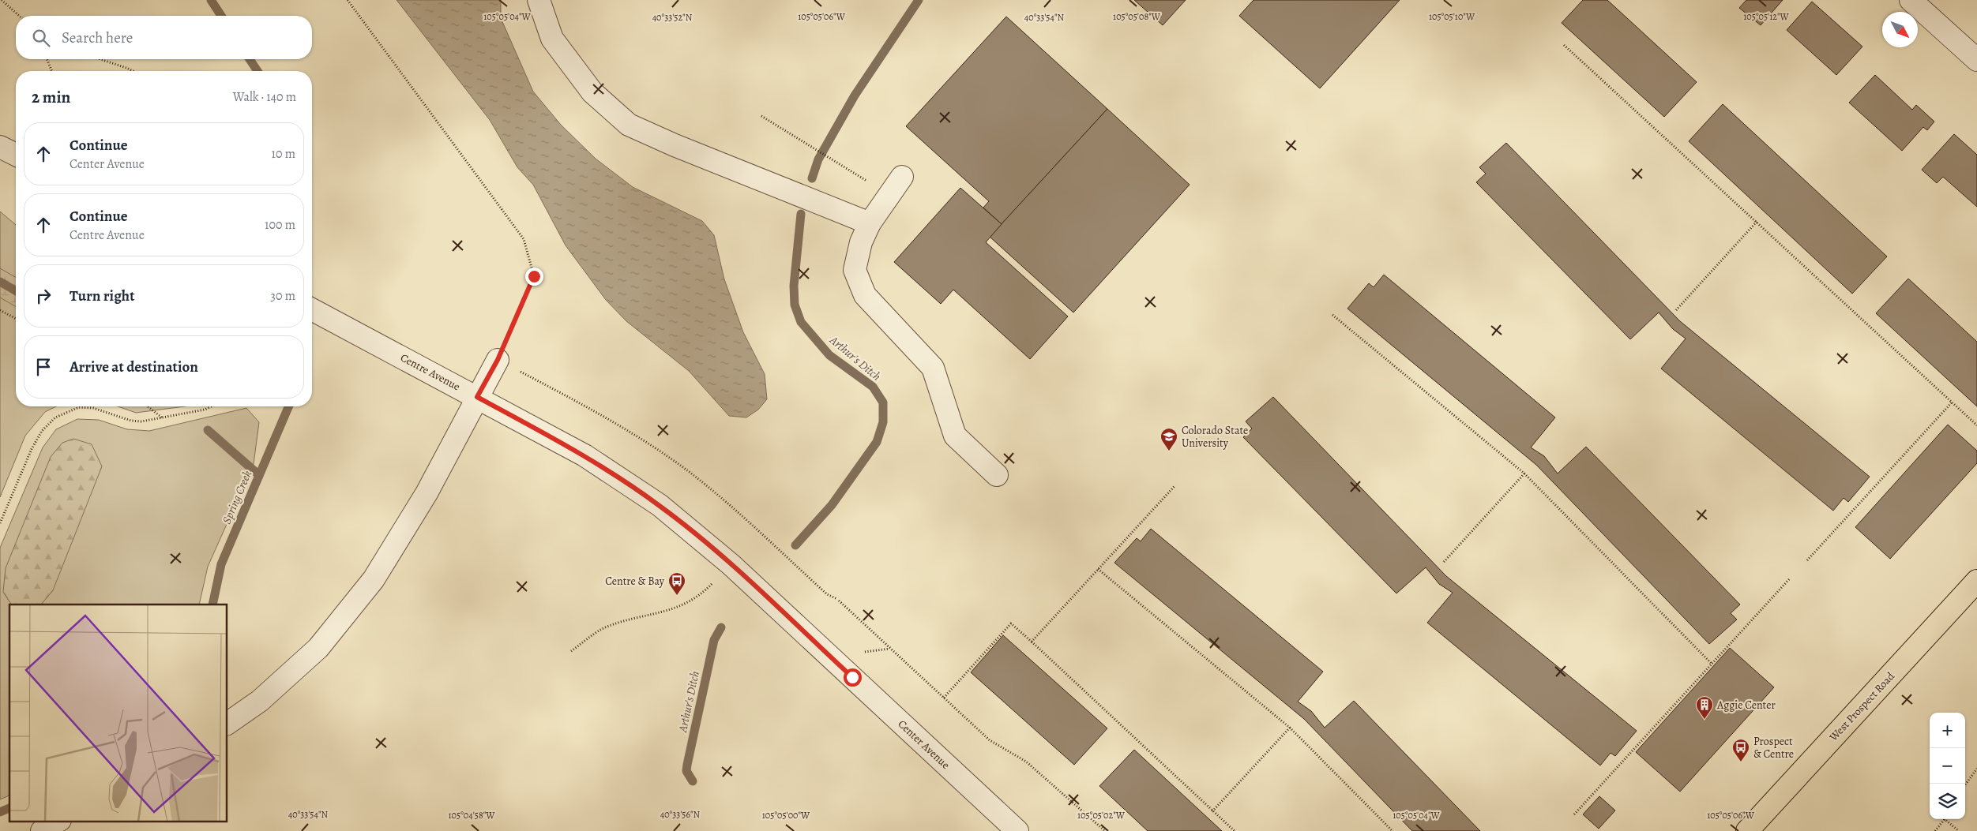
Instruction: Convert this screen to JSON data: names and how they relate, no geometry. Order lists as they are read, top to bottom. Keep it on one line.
{"streets":{"main road":["West Prospect Road"],"street":["Centre Avenue","Center Avenue"]},"crossings":[["Centre Avenue","Center Avenue"]],"water":["Arthur's Ditch","Spring Creek"],"places":{"school or university":["Colorado State University"],"bus stop":["Centre & Bay","Prospect & Centre"],"building":["Aggie Center"]},"north":"bottom right","page":{"search":"Search here","heading":["2 min","Walk · 140 m"],"list":[["Continue","Center Avenue","10 m"],["Continue","Centre Avenue","100 m"],["Turn right","30 m"],"Arrive at destination"],"map_buttons":["+","−"]},"coordinates":["105°05'08\"W","105°05'10\"W","105°05'12\"W","105°05'04\"W","105°05'06\"W","40°33'54\"N","40°33'52\"N","40°33'56\"N","105°04'58\"W","105°05'00\"W","105°05'02\"W"]}
